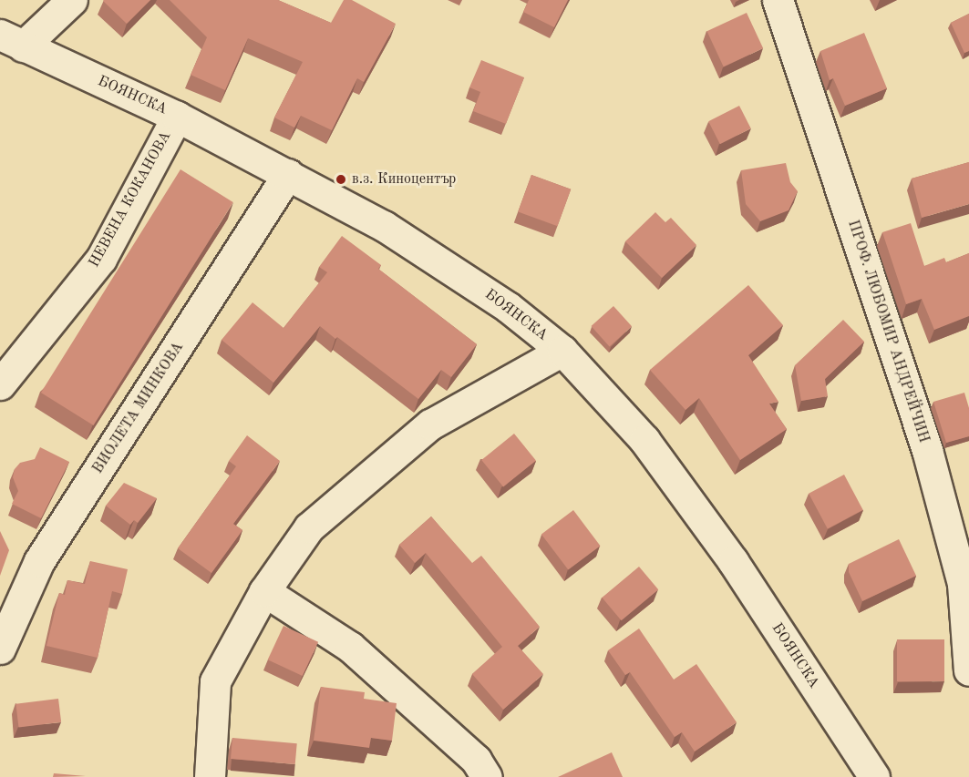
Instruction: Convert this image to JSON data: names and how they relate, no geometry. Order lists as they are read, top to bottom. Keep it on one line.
{"streets":{"street":["БОЯНСКА","НЕВЕНА КОКАНОВА","ПРОФ. ЛЮБОМИР АНДРЕЙЧИН","ВИОЛЕТА МИНКОВА"]},"crossings":[["БОЯНСКА","НЕВЕНА КОКАНОВА"],["БОЯНСКА","ВИОЛЕТА МИНКОВА"]],"places":["в.з. Киноцентър"]}
